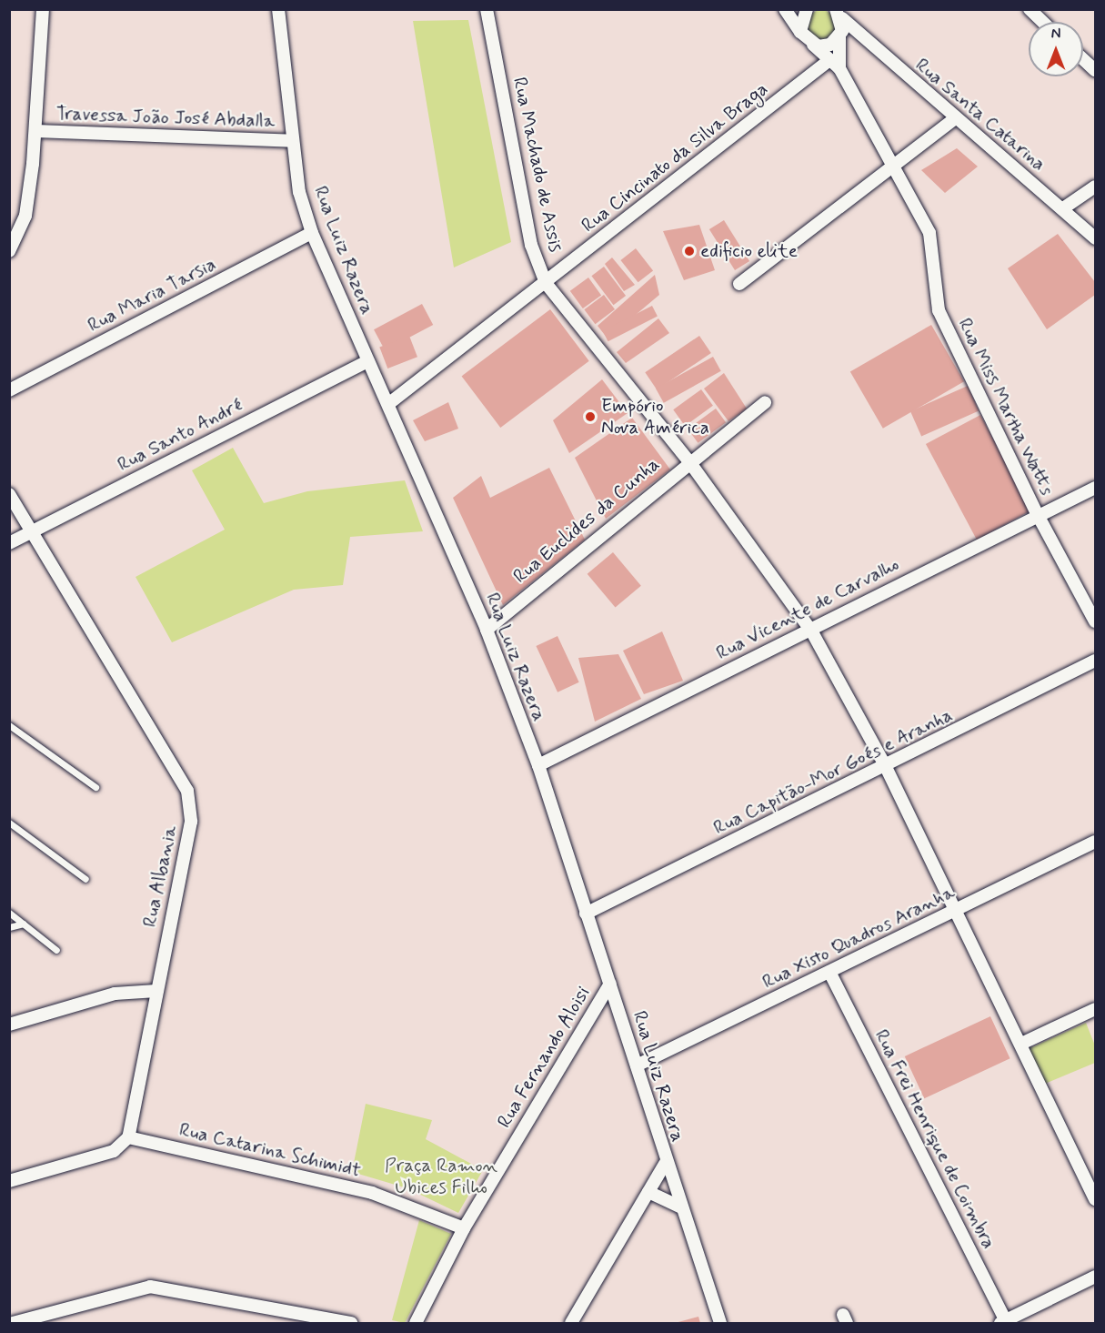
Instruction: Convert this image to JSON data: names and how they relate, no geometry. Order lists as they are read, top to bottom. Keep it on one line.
{"streets":{"street":["Rua Santa Catarina","Travessa João José Abdalla","Rua Cincinato da Silva Braga","Rua Machado de Assis","Rua Luiz Razera","Rua Maria Tarsia","Rua Miss Martha Watts","Rua Santo André","Rua Euclides da Cunha","Rua Vicente de Carvalho","Rua Capitão-Mor Goés e Aranha","Rua Albania","Rua Xisto Quadros Aranha","Rua Fernando Aloisi","Rua Frei Henrique de Coimbra","Rua Catarina Schimidt"]},"crossings":[["Travessa João José Abdalla","Rua Luiz Razera"],["Rua Cincinato da Silva Braga","Rua Machado de Assis"],["Rua Cincinato da Silva Braga","Rua Luiz Razera"],["Rua Cincinato da Silva Braga","Rua Miss Martha Watts"],["Rua Machado de Assis","Rua Euclides da Cunha"],["Rua Machado de Assis","Rua Vicente de Carvalho"],["Rua Machado de Assis","Rua Capitão-Mor Goés e Aranha"],["Rua Machado de Assis","Rua Xisto Quadros Aranha"],["Rua Luiz Razera","Rua Maria Tarsia"],["Rua Luiz Razera","Rua Santo André"],["Rua Luiz Razera","Rua Euclides da Cunha"],["Rua Luiz Razera","Rua Vicente de Carvalho"],["Rua Luiz Razera","Rua Capitão-Mor Goés e Aranha"],["Rua Luiz Razera","Rua Xisto Quadros Aranha"],["Rua Luiz Razera","Rua Fernando Aloisi"],["Rua Miss Martha Watts","Rua Vicente de Carvalho"],["Rua Santo André","Rua Albania"],["Rua Albania","Rua Catarina Schimidt"],["Rua Xisto Quadros Aranha","Rua Frei Henrique de Coimbra"],["Rua Fernando Aloisi","Rua Catarina Schimidt"]],"parks":["Praça Ramon Ubices Filho"],"places":["edificio elite","Empório Nova América"],"north":"top"}
